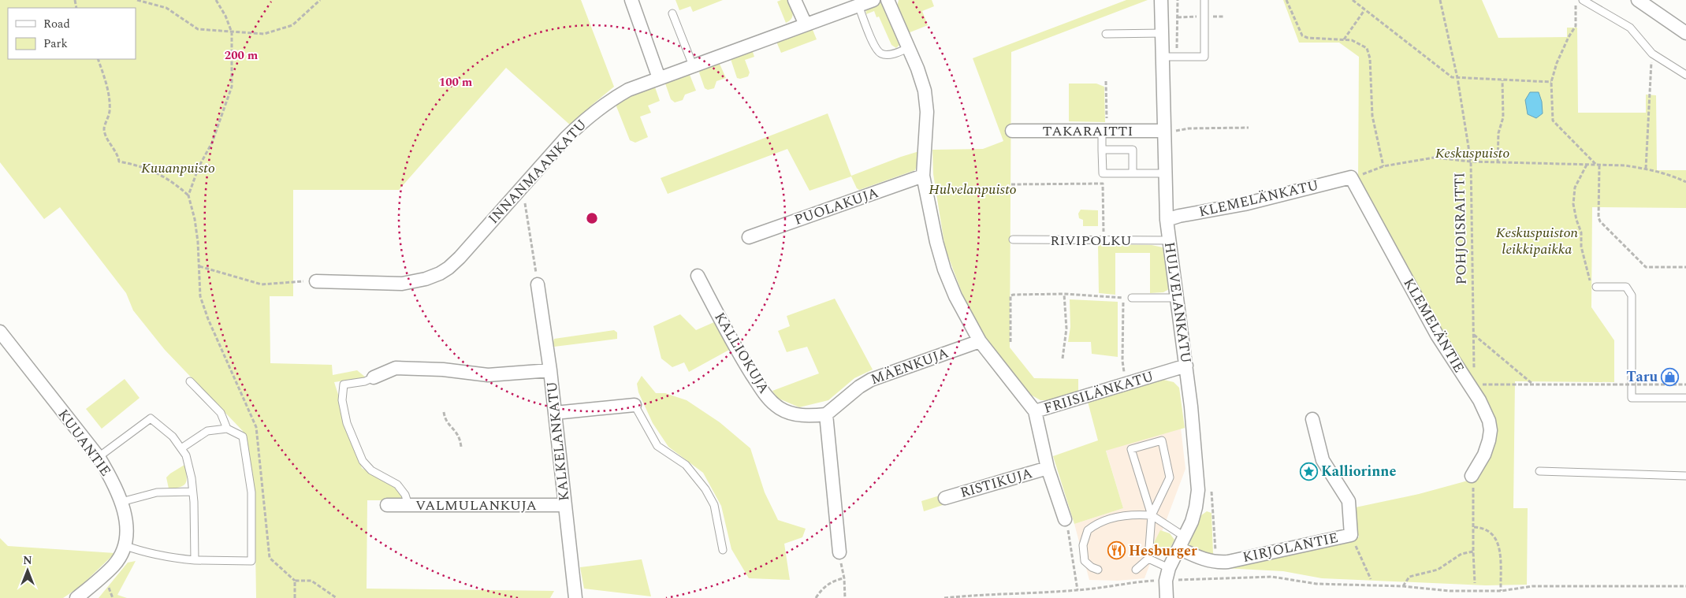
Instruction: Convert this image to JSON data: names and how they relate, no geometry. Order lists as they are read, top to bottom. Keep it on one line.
{"streets":{"street":["TAKARAITTI","INNANMAANKATU","KLEMELÄNKATU","PUOLAKUJA","HULVELANKATU","KLEMELÄNTIE","KALLIOKUJA","MÄENKUJA","FRIISILÄNKATU","KALKELANKATU","KUUANTIE","RISTIKUJA","VALMULANKUJA","KIRJOLANTIE"],"lane":["RIVIPOLKU"],"path":["POHJOISRAITTI"]},"crossings":[["TAKARAITTI","HULVELANKATU"],["KLEMELÄNKATU","HULVELANKATU"],["KLEMELÄNKATU","KLEMELÄNTIE"],["PUOLAKUJA","FRIISILÄNKATU"],["POHJOISRAITTI","KLEMELÄNTIE"],["RIVIPOLKU","HULVELANKATU"],["HULVELANKATU","FRIISILÄNKATU"],["HULVELANKATU","KIRJOLANTIE"],["KALLIOKUJA","MÄENKUJA"],["MÄENKUJA","FRIISILÄNKATU"],["KALKELANKATU","VALMULANKUJA"]],"parks":["Keskuspuisto","Kuuanpuisto","Hulvelanpuisto","Keskuspuiston leikkipaikka"],"places":{"shop":["Taru"],"place":["Kalliorinne"],"restaurant":["Hesburger"]},"legend":["Road","Park"],"north":"top","rings":["200 m","100 m"]}
